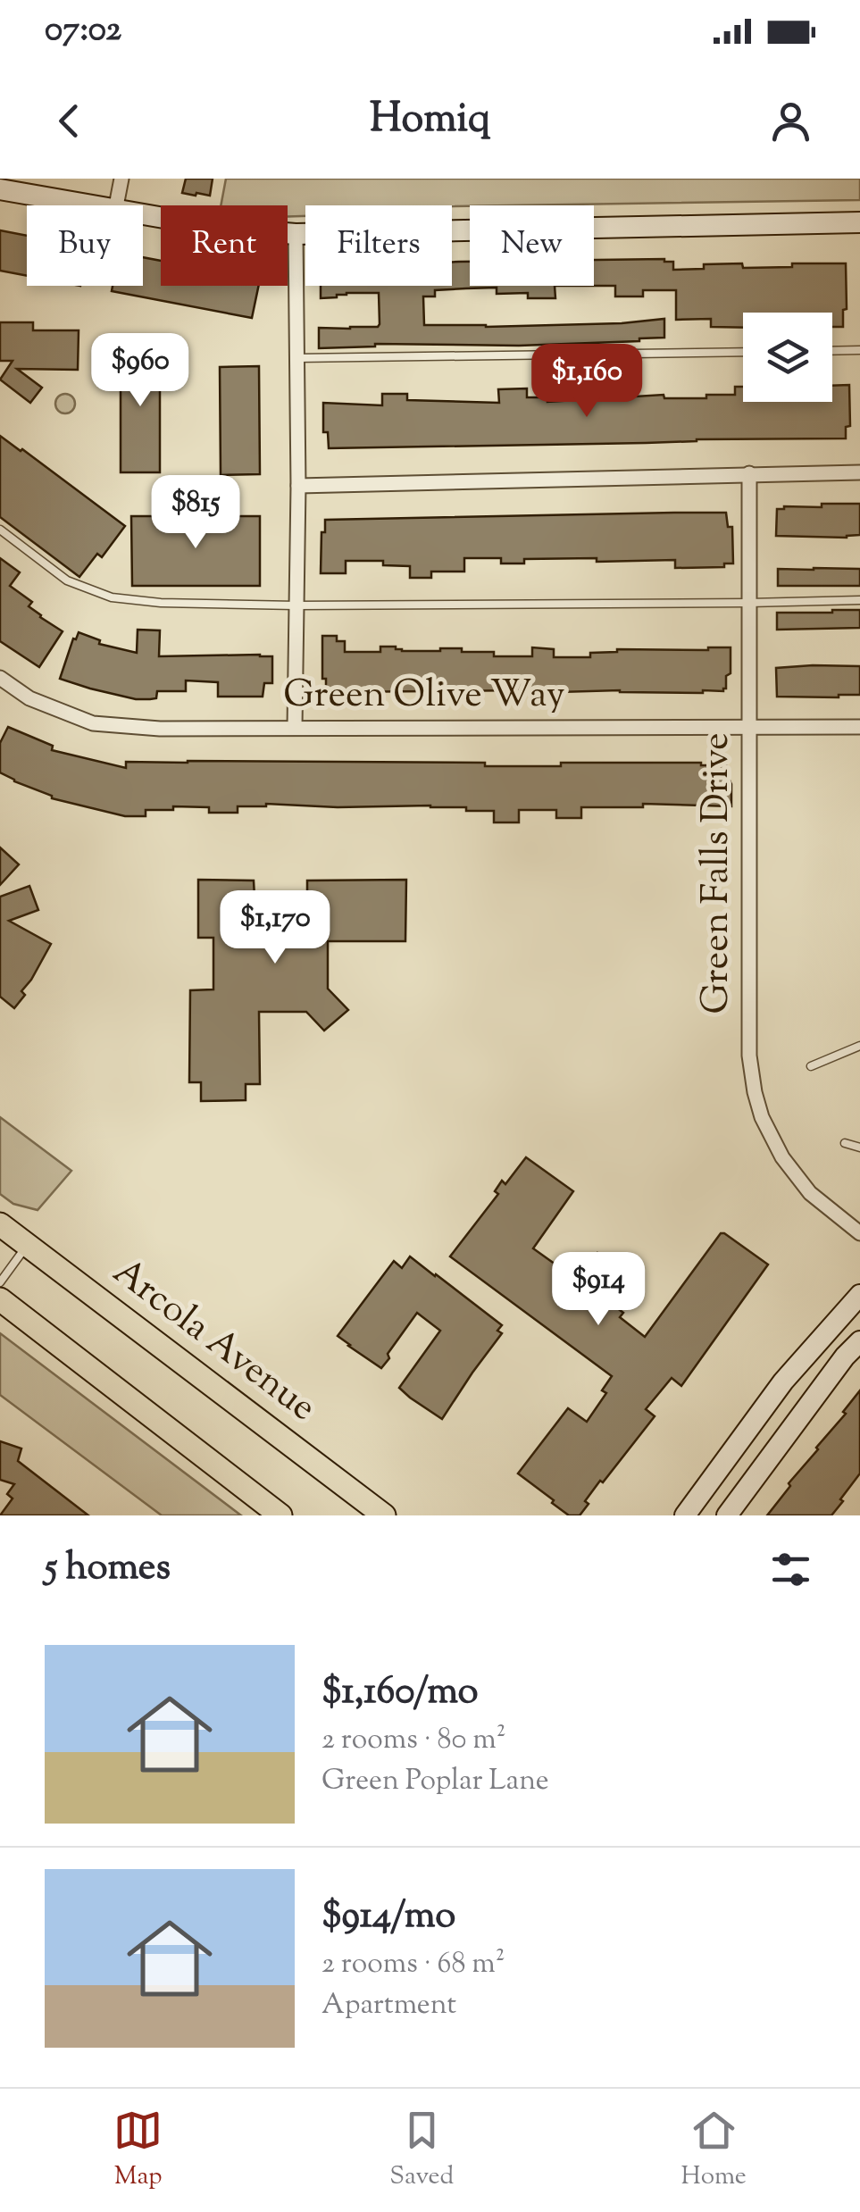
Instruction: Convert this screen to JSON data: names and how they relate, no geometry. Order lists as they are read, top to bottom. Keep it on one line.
{"streets":{"main road":["Arcola Avenue"],"street":["Green Olive Way","Green Falls Drive"]},"crossings":[["Green Olive Way","Green Falls Drive"]],"page":{"status":"07:02","header":"Homiq","chip":["Buy","Rent","Filters","New"],"price":["$960","$1,160","$815","$1,170","$914"],"heading":"5 homes","list":[{"name":"$1,160/mo","note":"2 rooms · 80 m² · Green Poplar Lane"},{"name":"$914/mo","note":"2 rooms · 68 m² · Apartment"}],"tabs":["Map","Saved","Home"]}}
